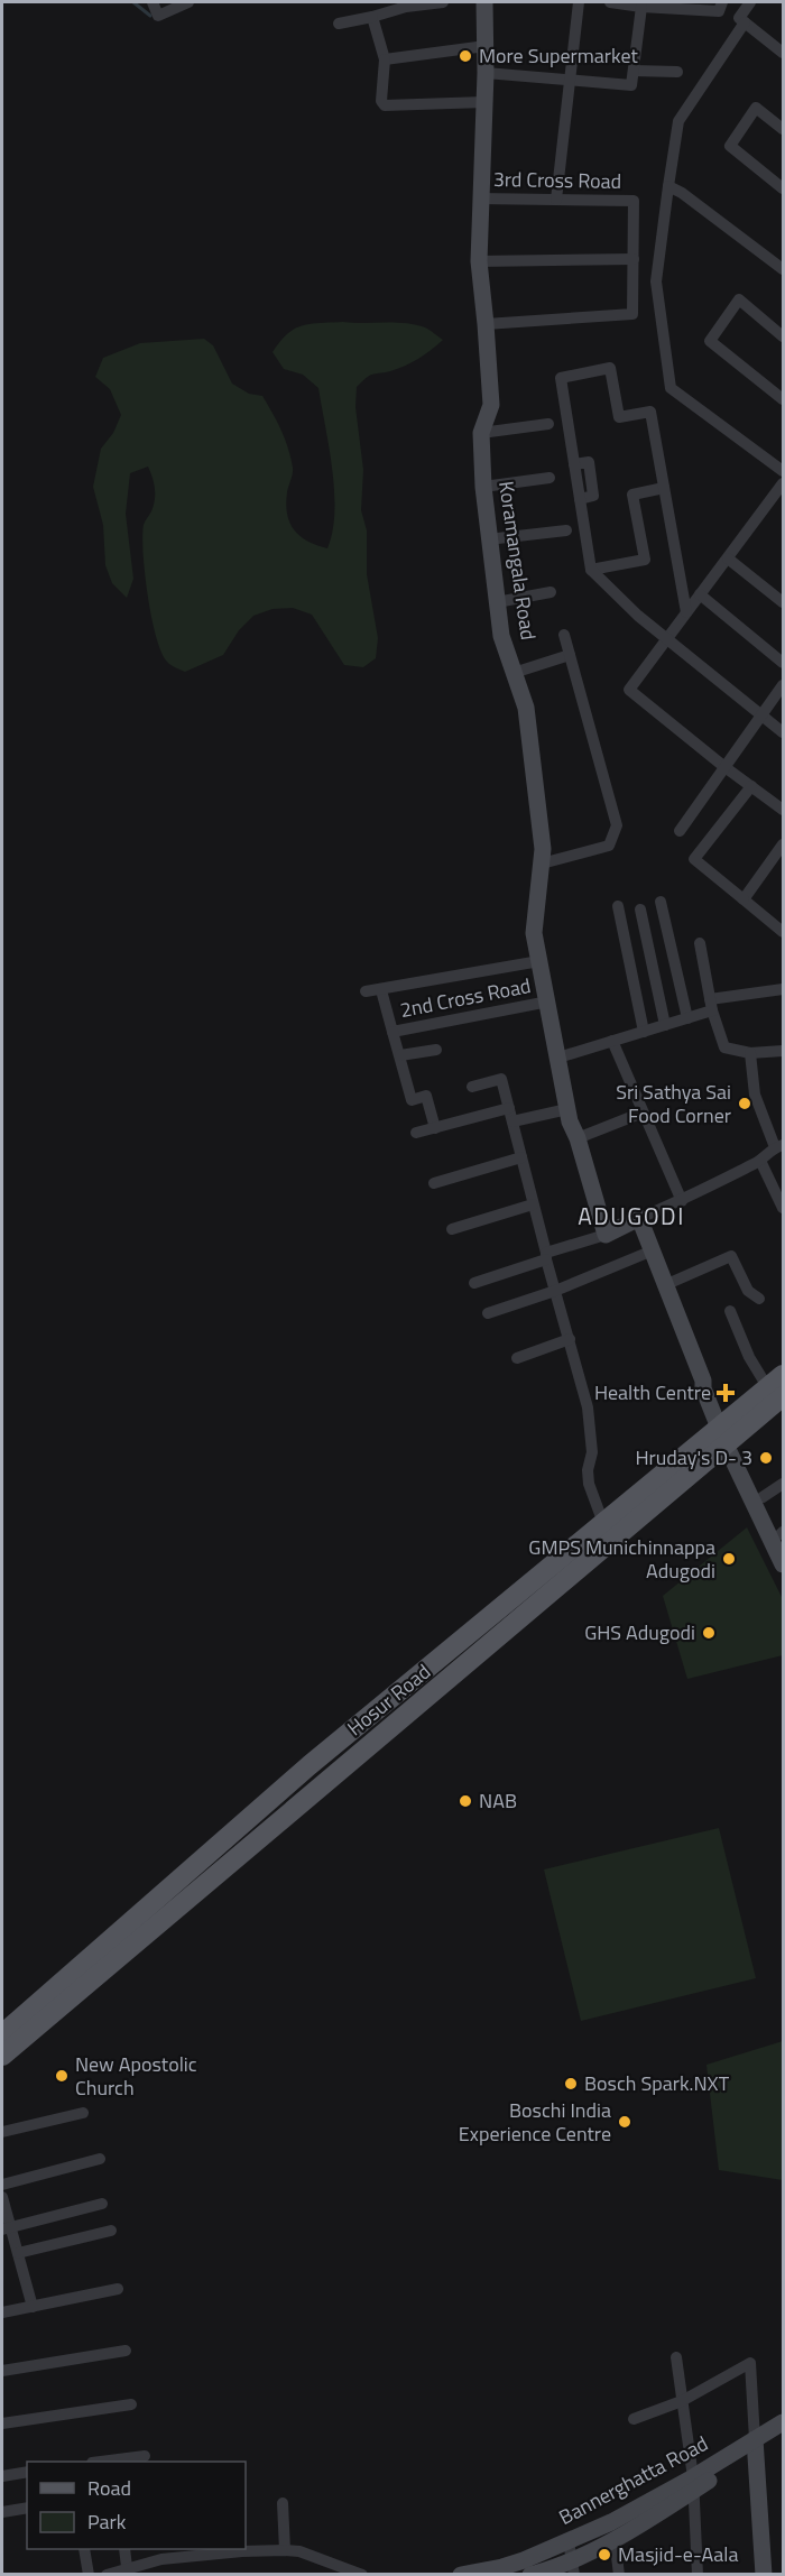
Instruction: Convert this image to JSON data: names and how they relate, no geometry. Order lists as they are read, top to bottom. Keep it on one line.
{"streets":{"main road":["Hosur Road"],"street":["3rd Cross Road","Koramangala Road","2nd Cross Road","Bannerghatta Road"]},"crossings":[["3rd Cross Road","Koramangala Road"],["Koramangala Road","2nd Cross Road"]],"districts":["ADUGODI"],"places":{"other":["More Supermarket","Sri Sathya Sai Food Corner","Hruday's D- 3","GMPS Munichinnappa Adugodi","GHS Adugodi","NAB","New Apostolic Church","Bosch Spark.NXT","Boschi India Experience Centre","Masjid-e-Aala"],"health":["Health Centre"]},"legend":["Road","Park"]}
